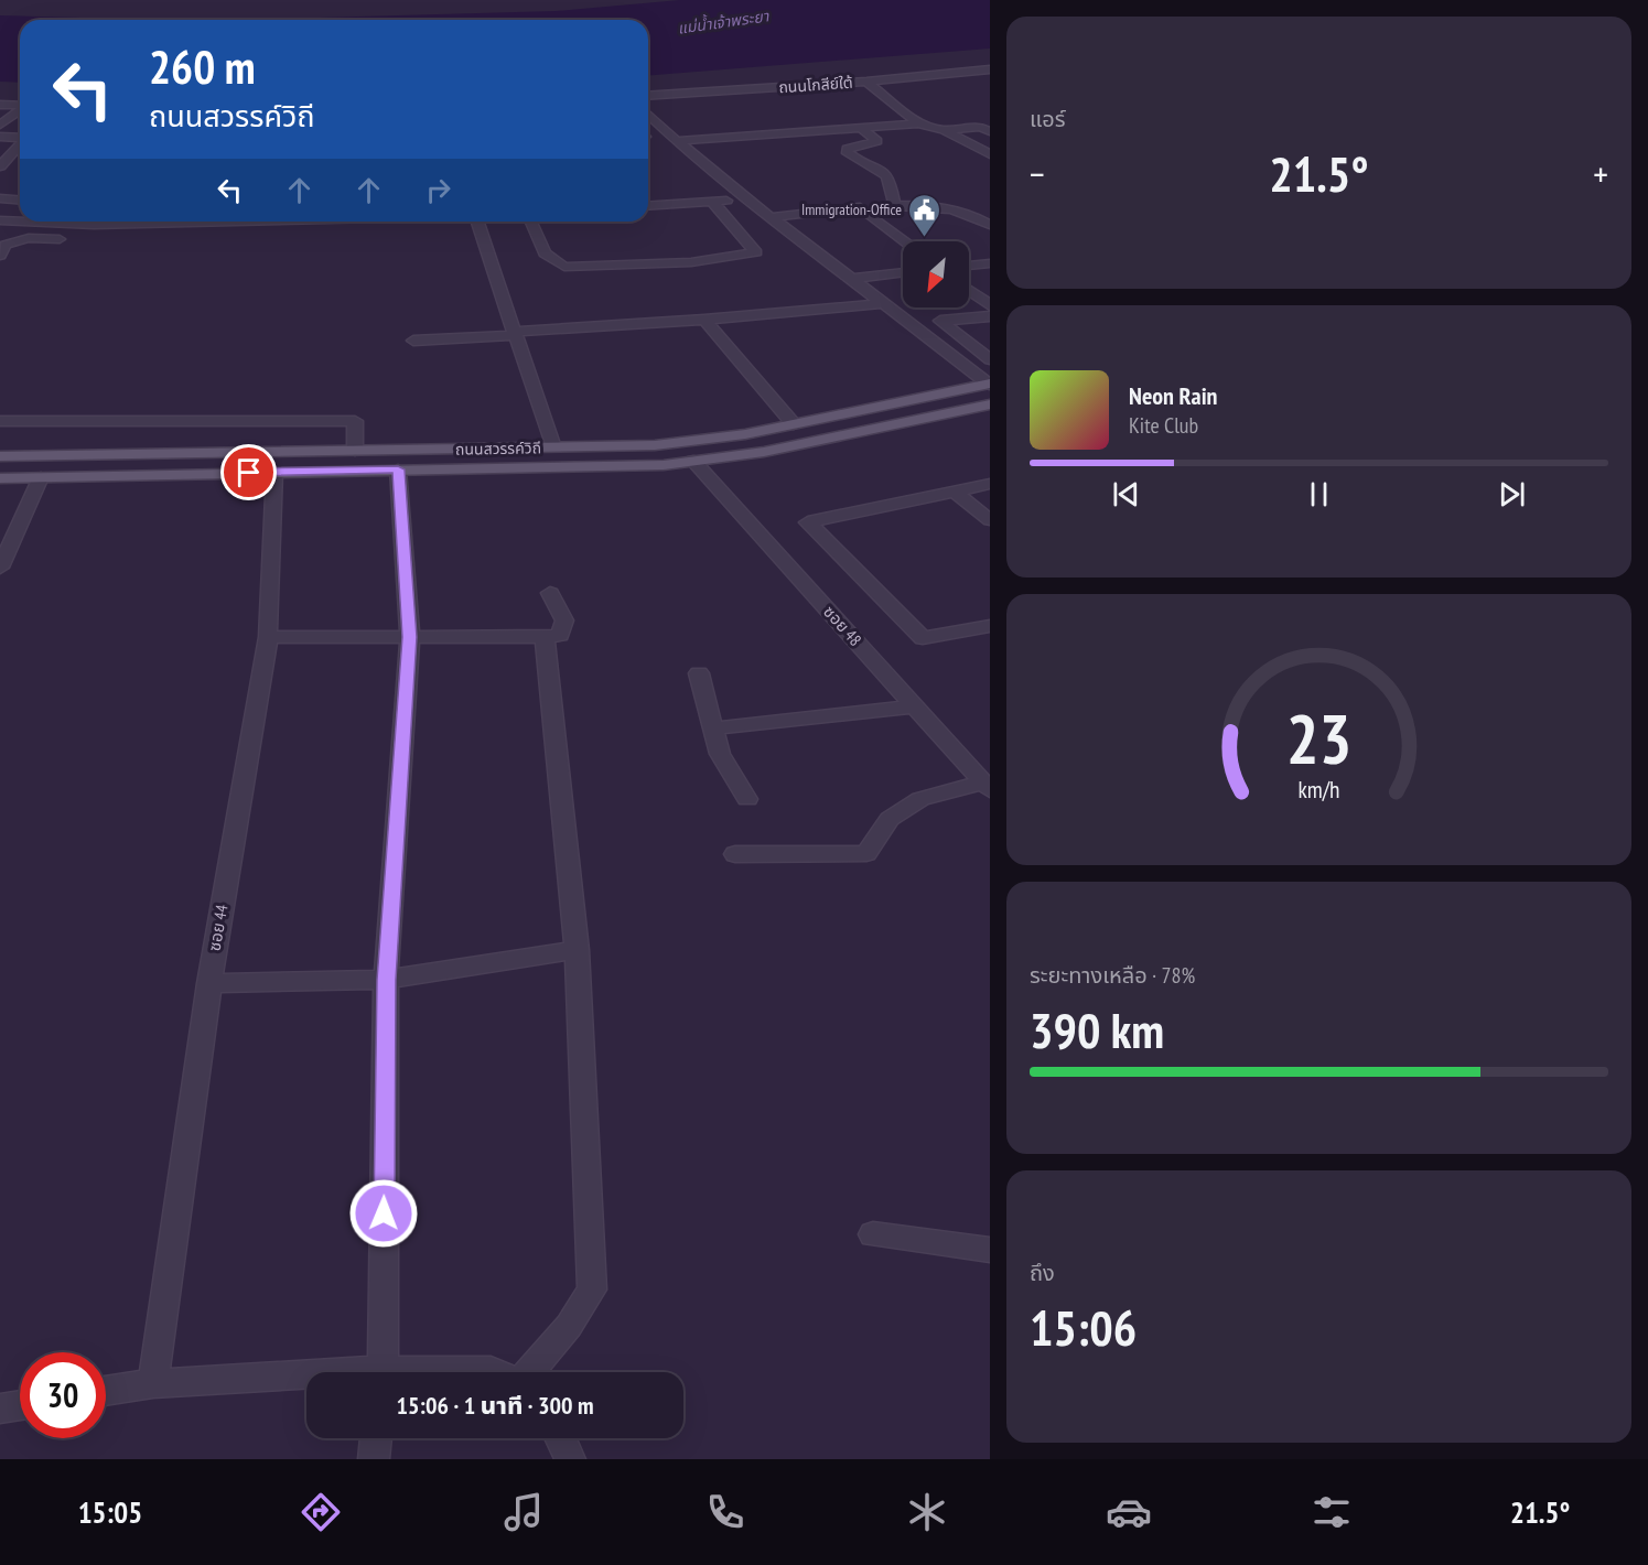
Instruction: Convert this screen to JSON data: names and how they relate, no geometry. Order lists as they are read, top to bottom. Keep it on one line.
{"streets":{"main road":["ถนนสวรรค์วิถี"],"street":["ถนนโกสีย์ใต้","ซอย 48","ซอย 44"]},"crossings":[["ถนนสวรรค์วิถี","ซอย 48"],["ถนนสวรรค์วิถี","ซอย 44"]],"water":["แม่น้ำเจ้าพระยา"],"places":{"public building":["Immigration-Office"]},"north":"bottom left","page":{"tile":["แอร์",["ระยะทางเหลือ · 78%","390 km"],["ถึง","15:06"]],"turn":["260 m","ถนนสวรรค์วิถี"],"heat":["−","21.5°","+"],"song":["Neon Rain","Kite Club"],"limit":"30","trip":"15:06 · 1 นาที · 300 m","tabs":["15:05","21.5°"],"gauge":["23","km/h"]}}
